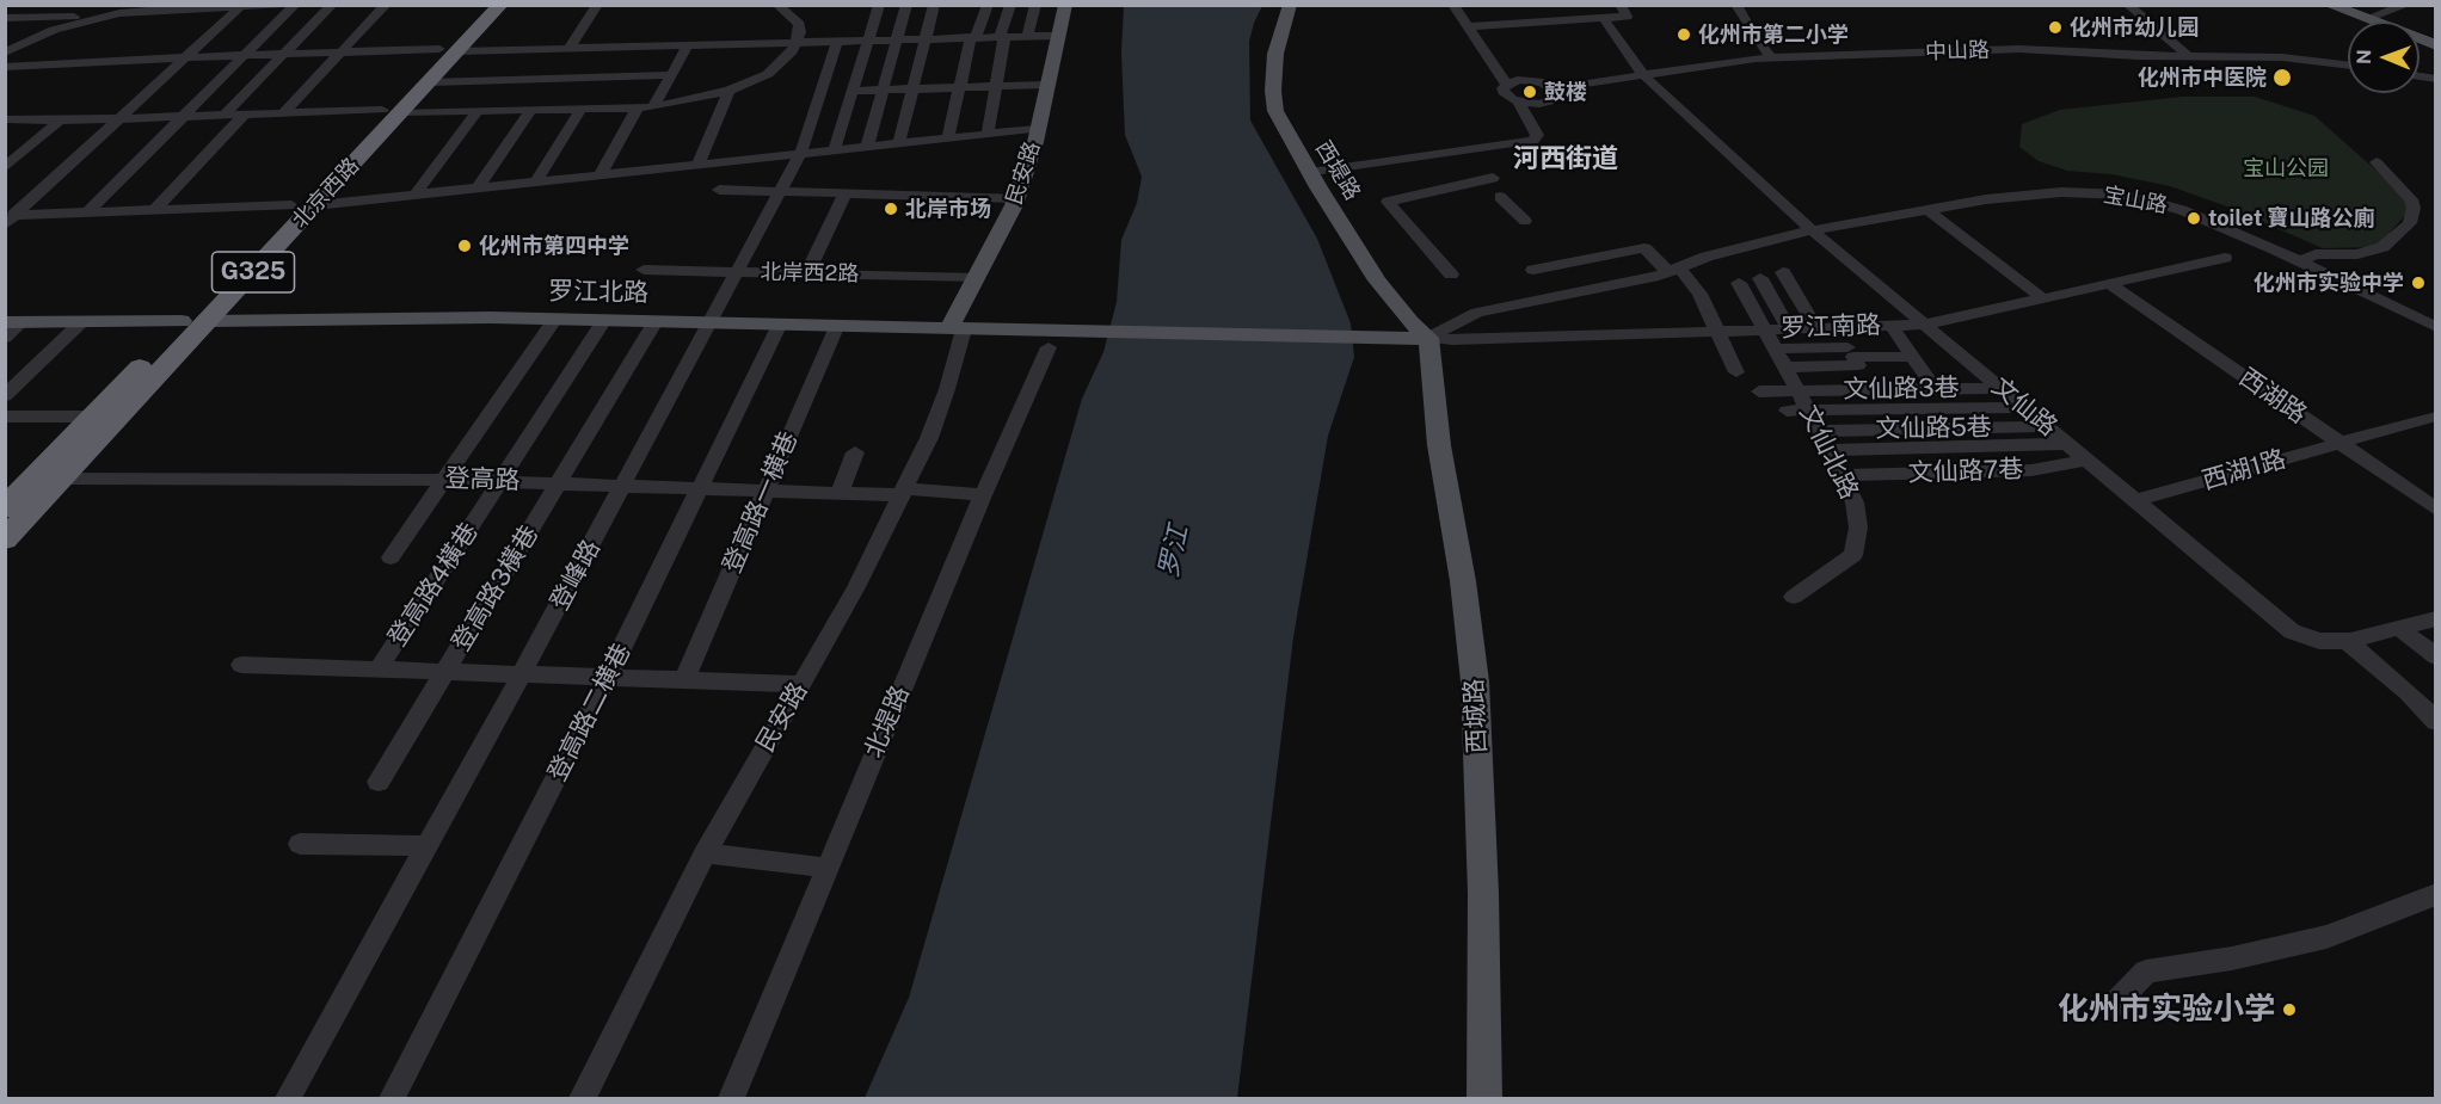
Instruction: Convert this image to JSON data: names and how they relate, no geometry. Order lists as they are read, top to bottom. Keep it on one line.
{"streets":{"highway":["北京西路","G325"],"main road":["西堤路","民安路","罗江北路","西城路"],"street":["中山路","宝山路","北岸西2路","罗江南路","文仙路3巷","西湖路","文仙路","文仙路5巷","文仙北路","西湖1路","文仙路7巷","登高路","登高路一横巷","登峰路","登高路4橫巷","登高路3橫巷","登高路二横巷","北堤路"]},"crossings":[["中山路","文仙路"],["西堤路","宝山路"],["西堤路","罗江北路"],["西堤路","罗江南路"],["西堤路","西城路"],["民安路","北岸西2路"],["民安路","罗江北路"],["民安路","登高路"],["北京西路","罗江北路"],["北京西路","登高路"],["宝山路","罗江北路"],["宝山路","罗江南路"],["宝山路","文仙路"],["宝山路","西城路"],["北岸西2路","登峰路"],["罗江北路","罗江南路"],["罗江北路","登高路一横巷"],["罗江北路","登峰路"],["罗江北路","登高路4橫巷"],["罗江北路","登高路3橫巷"],["罗江北路","登高路二横巷"],["罗江北路","西城路"],["罗江南路","西湖路"],["罗江南路","文仙路"],["罗江南路","文仙北路"],["罗江南路","西城路"],["文仙路3巷","文仙路"],["文仙路3巷","文仙北路"],["西湖路","西湖1路"],["文仙路","文仙路5巷"],["文仙路","西湖1路"],["文仙路","文仙路7巷"],["文仙路5巷","文仙北路"],["文仙北路","文仙路7巷"],["登高路","登高路一横巷"],["登高路","登峰路"],["登高路","登高路4橫巷"],["登高路","登高路3橫巷"],["登高路","登高路二横巷"],["登高路","北堤路"]],"districts":["河西街道"],"water":["罗江"],"parks":["宝山公园"],"places":["化州市幼儿园","化州市第二小学","化州市中医院","鼓楼","北岸市场","toilet 寶山路公廁","化州市第四中学","化州市实验中学","化州市实验小学"],"north":"left"}
